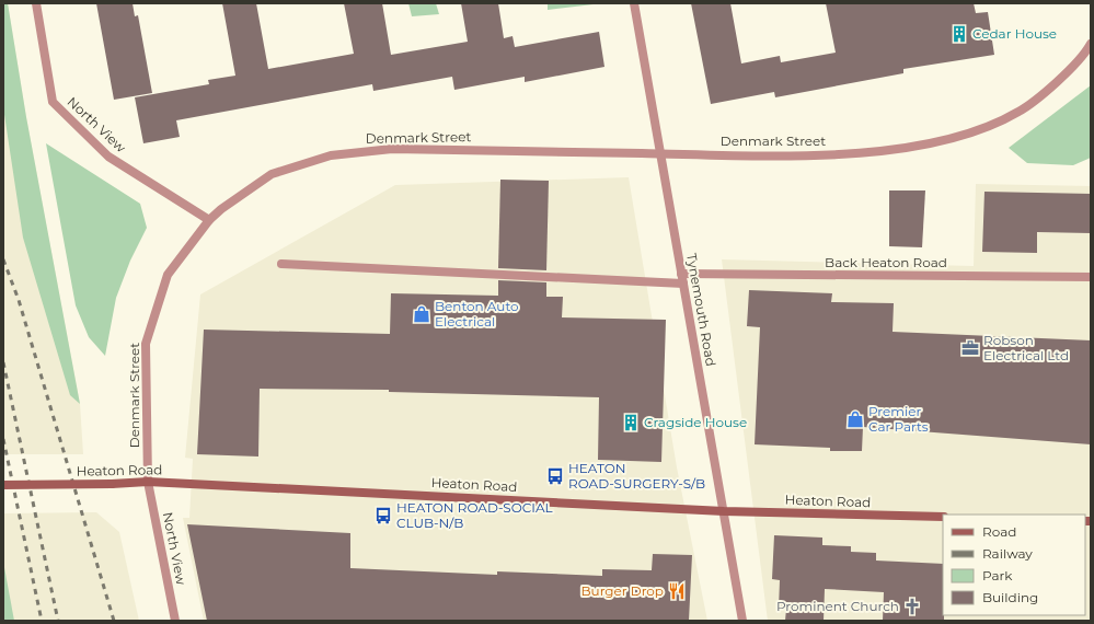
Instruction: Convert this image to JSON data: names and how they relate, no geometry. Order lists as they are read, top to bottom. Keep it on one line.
{"streets":{"street":["North View","Denmark Street","Back Heaton Road","Tynemouth Road","Heaton Road"]},"crossings":[["North View","Denmark Street"],["North View","Heaton Road"],["Denmark Street","Tynemouth Road"],["Denmark Street","Heaton Road"],["Back Heaton Road","Tynemouth Road"],["Tynemouth Road","Heaton Road"]],"places":{"building":["Cedar House","Cragside House"],"shop":["Benton Auto Electrical","Premier Car Parts"],"office":["Robson Electrical Ltd"],"bus stop":["HEATON ROAD-SURGERY-S/B","HEATON ROAD-SOCIAL CLUB-N/B"],"restaurant":["Burger Drop"],"church":["Prominent Church"]},"legend":["Road","Railway","Park","Building"]}
